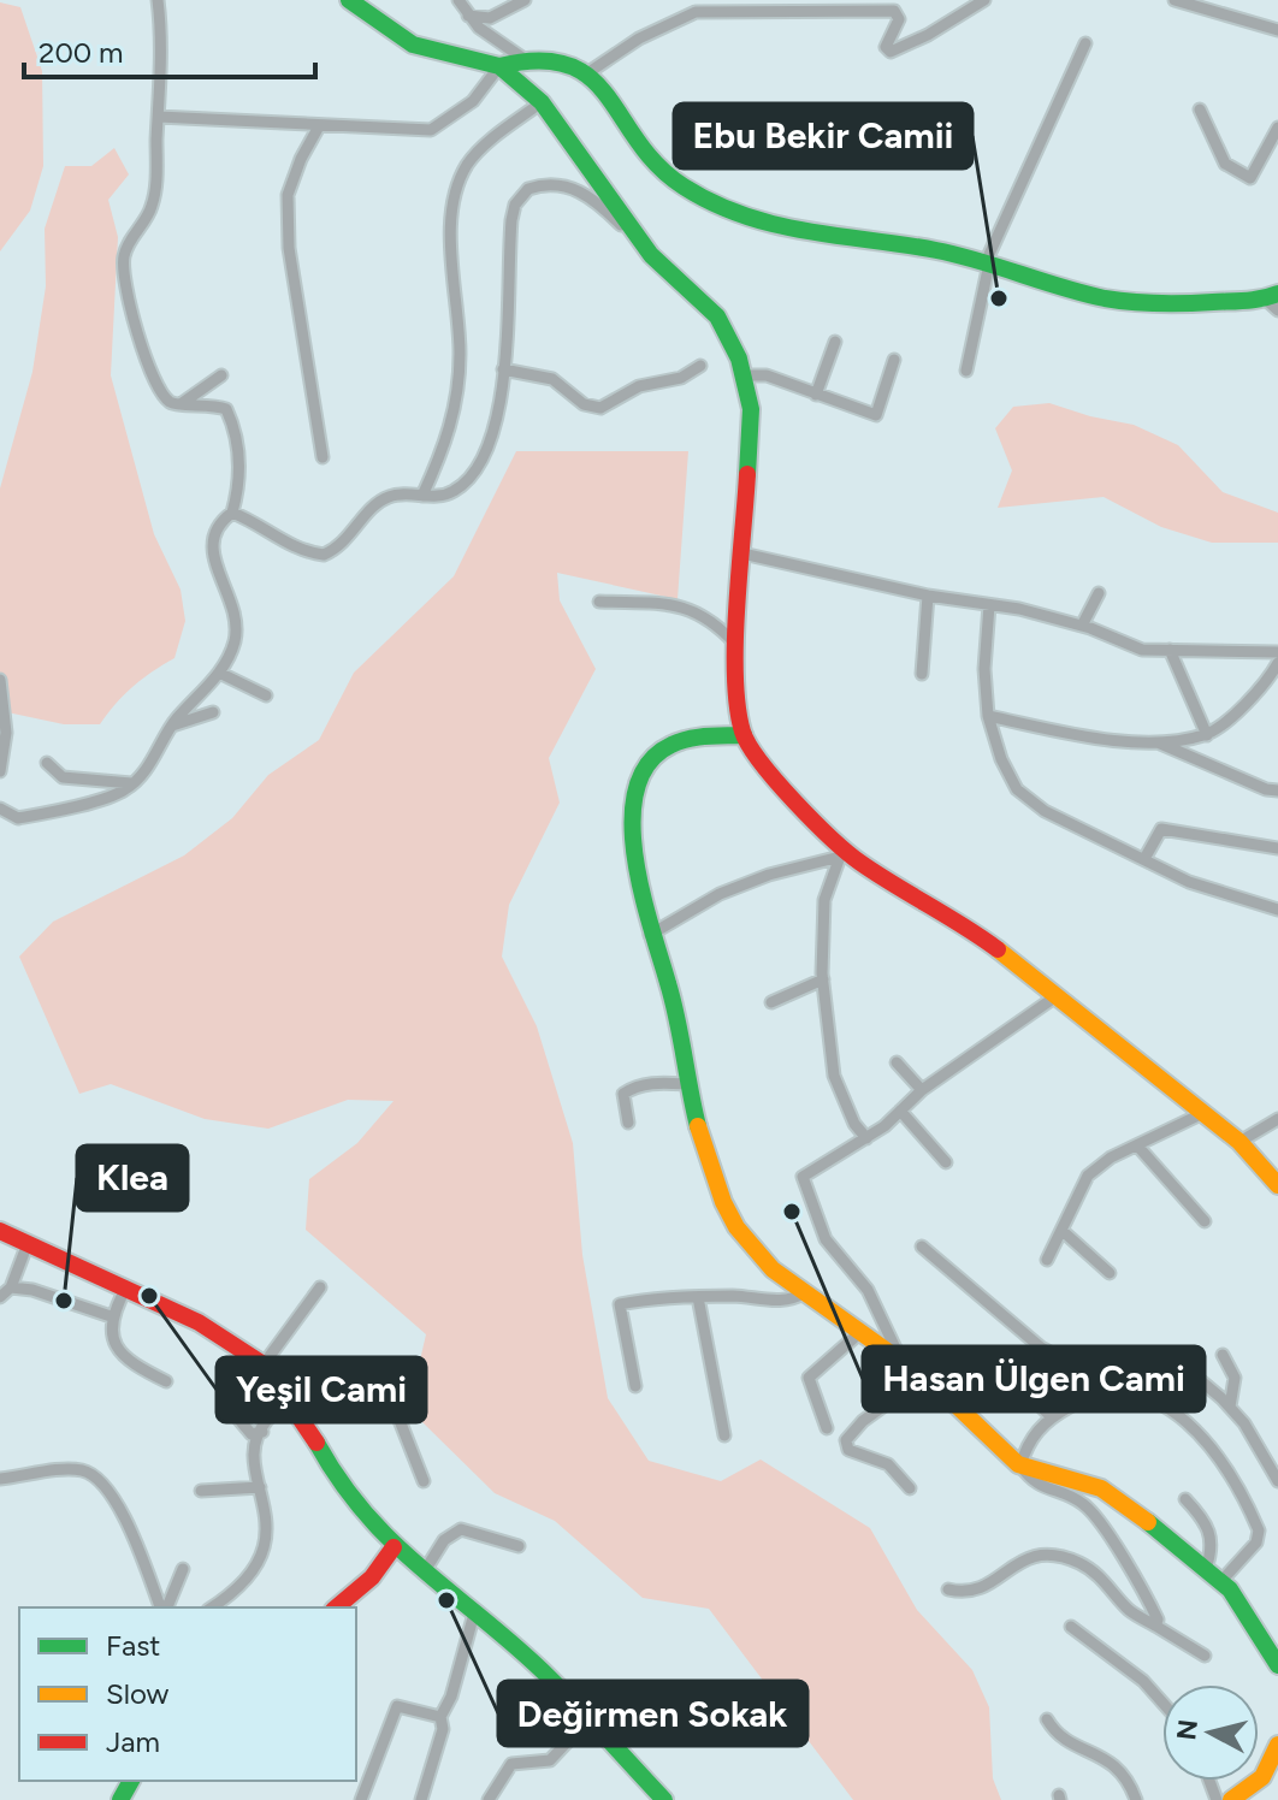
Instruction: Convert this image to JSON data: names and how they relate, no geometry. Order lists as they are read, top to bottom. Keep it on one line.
{"places":["Ebu Bekir Camii","Hasan Ülgen Cami","Yeşil Cami","Klea","Değirmen Sokak"],"legend":["Fast","Slow","Jam"],"scale_bar":"200 m","north":"left"}
